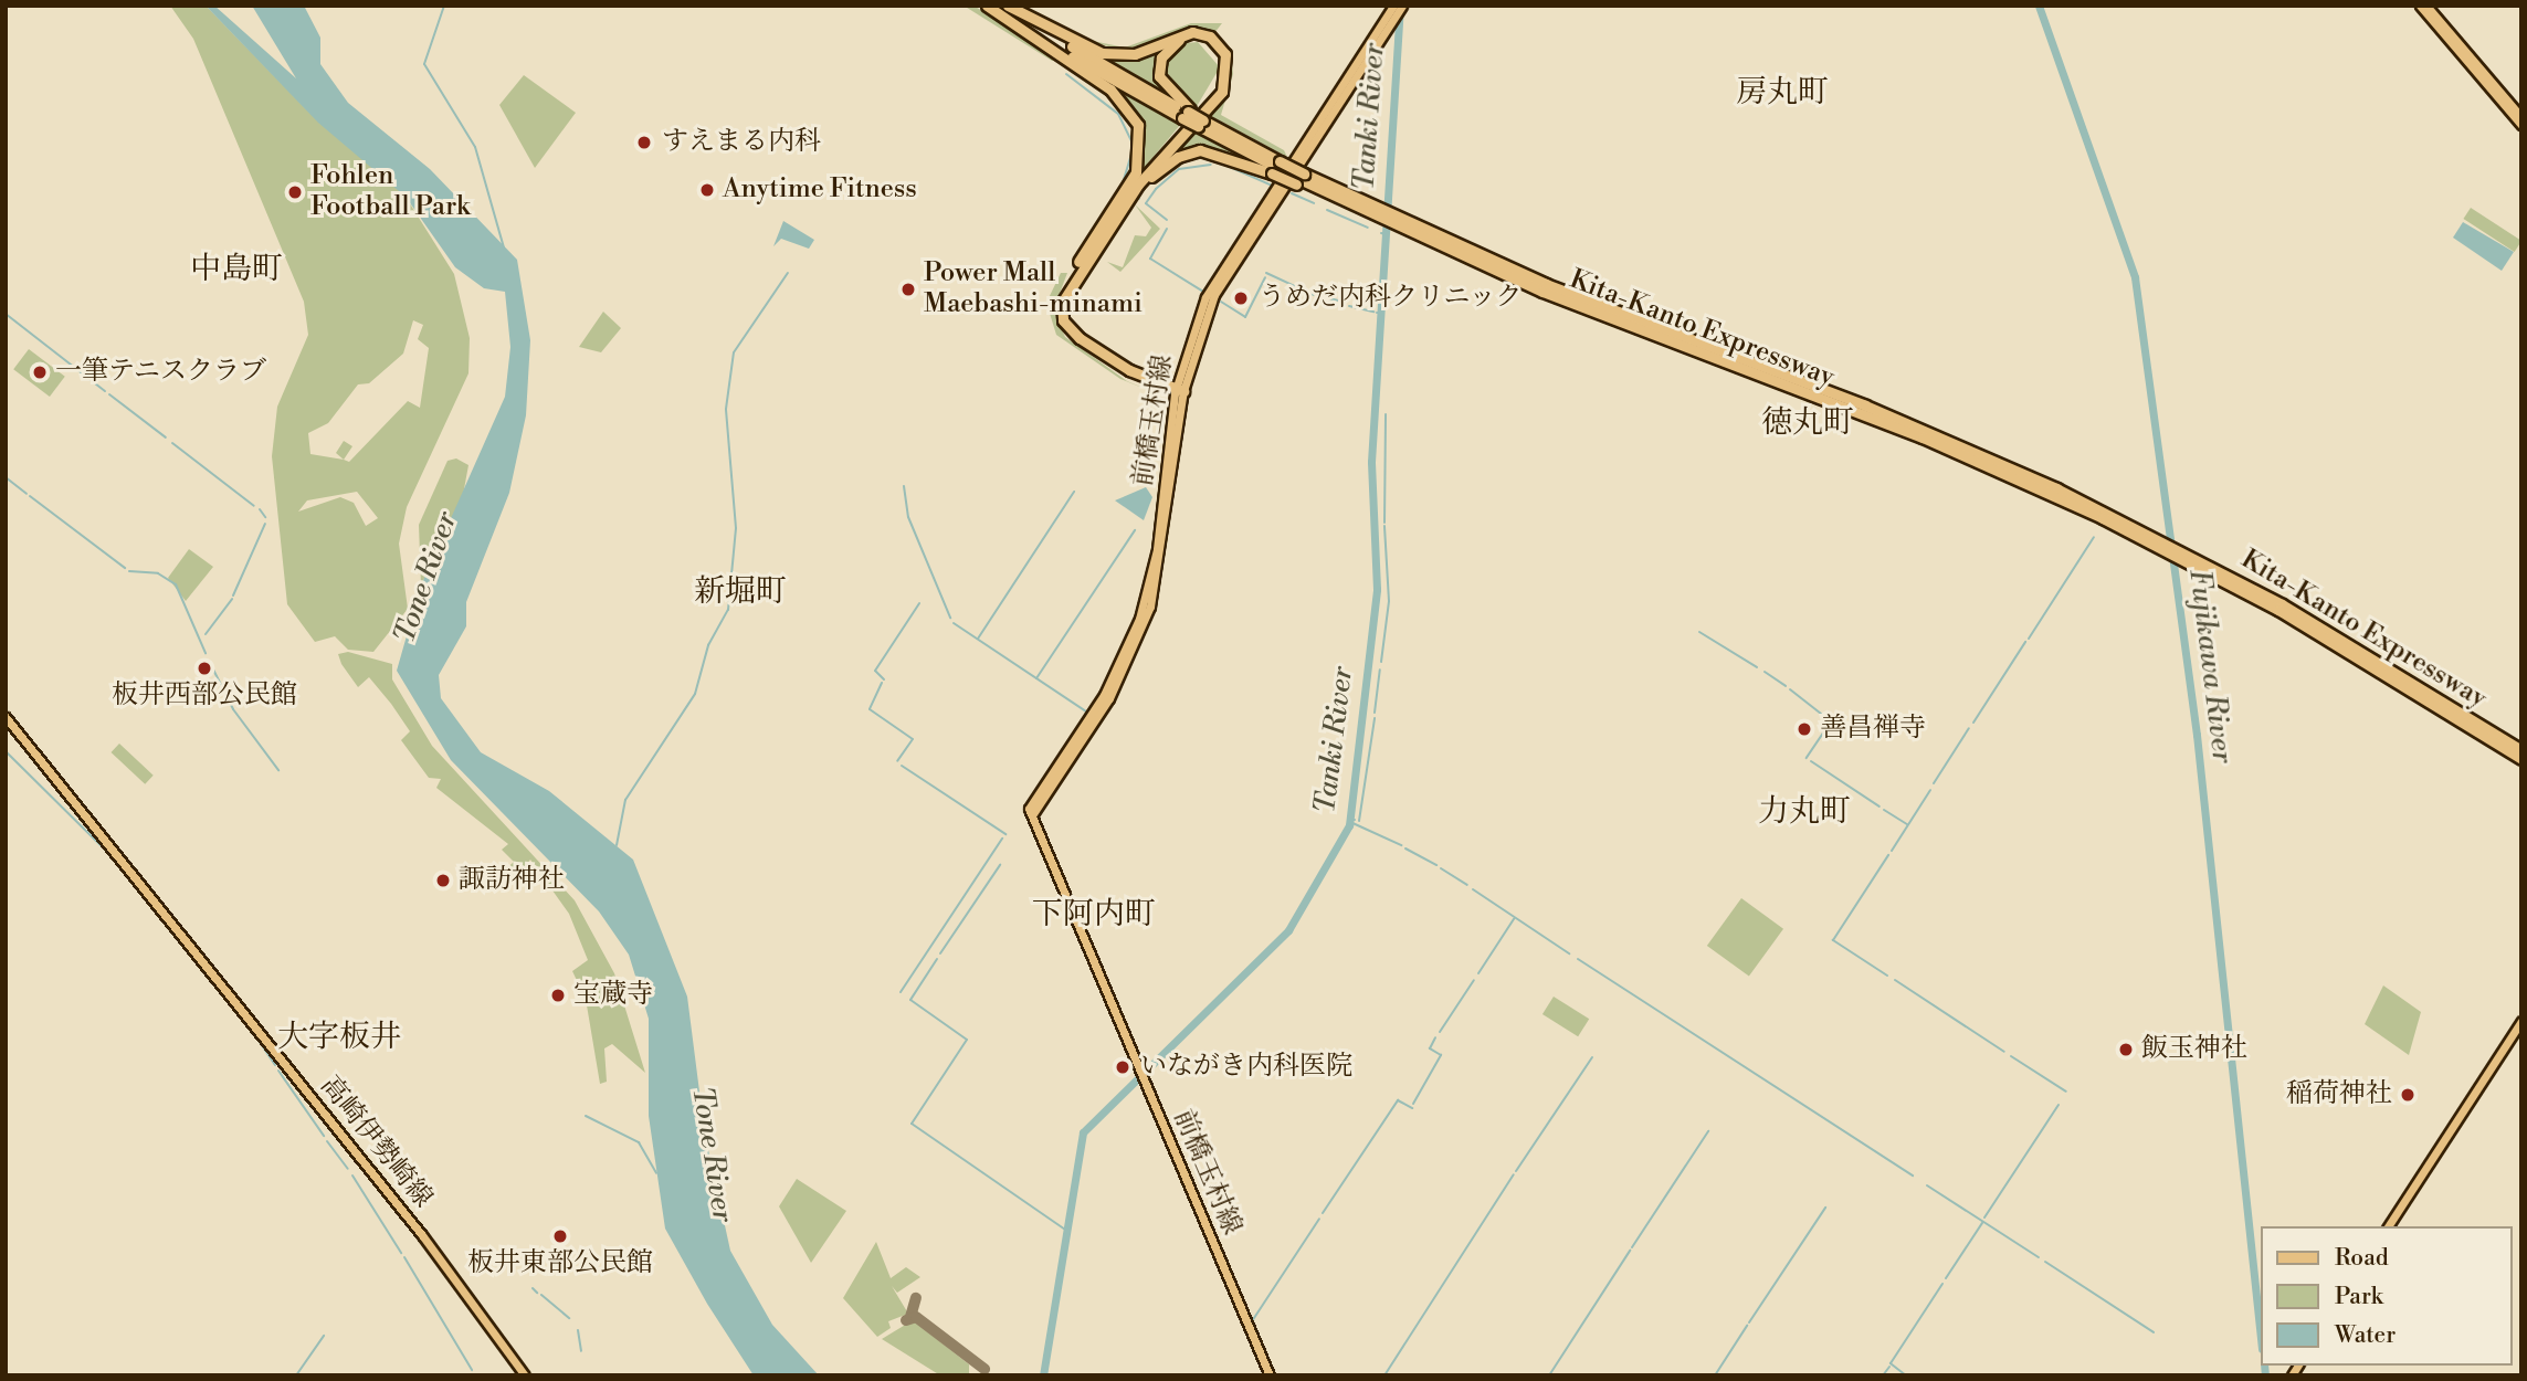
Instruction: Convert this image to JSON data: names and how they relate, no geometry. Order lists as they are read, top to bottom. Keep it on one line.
{"streets":{"highway":["Kita-Kanto Expressway"],"main road":["前橋玉村線","高崎伊勢崎線"]},"districts":["房丸町","中島町","徳丸町","新堀町","力丸町","下阿内町","大字板井"],"water":["Tanki River","Tone River","Fujikawa River"],"places":["すえまる内科","Anytime Fitness","Fohlen Football Park","Power Mall Maebashi-minami","うめだ内科クリニック","一筆テニスクラブ","板井西部公民館","善昌禅寺","諏訪神社","宝蔵寺","飯玉神社","いながき内科医院","稲荷神社","板井東部公民館"],"legend":["Road","Park","Water"]}
